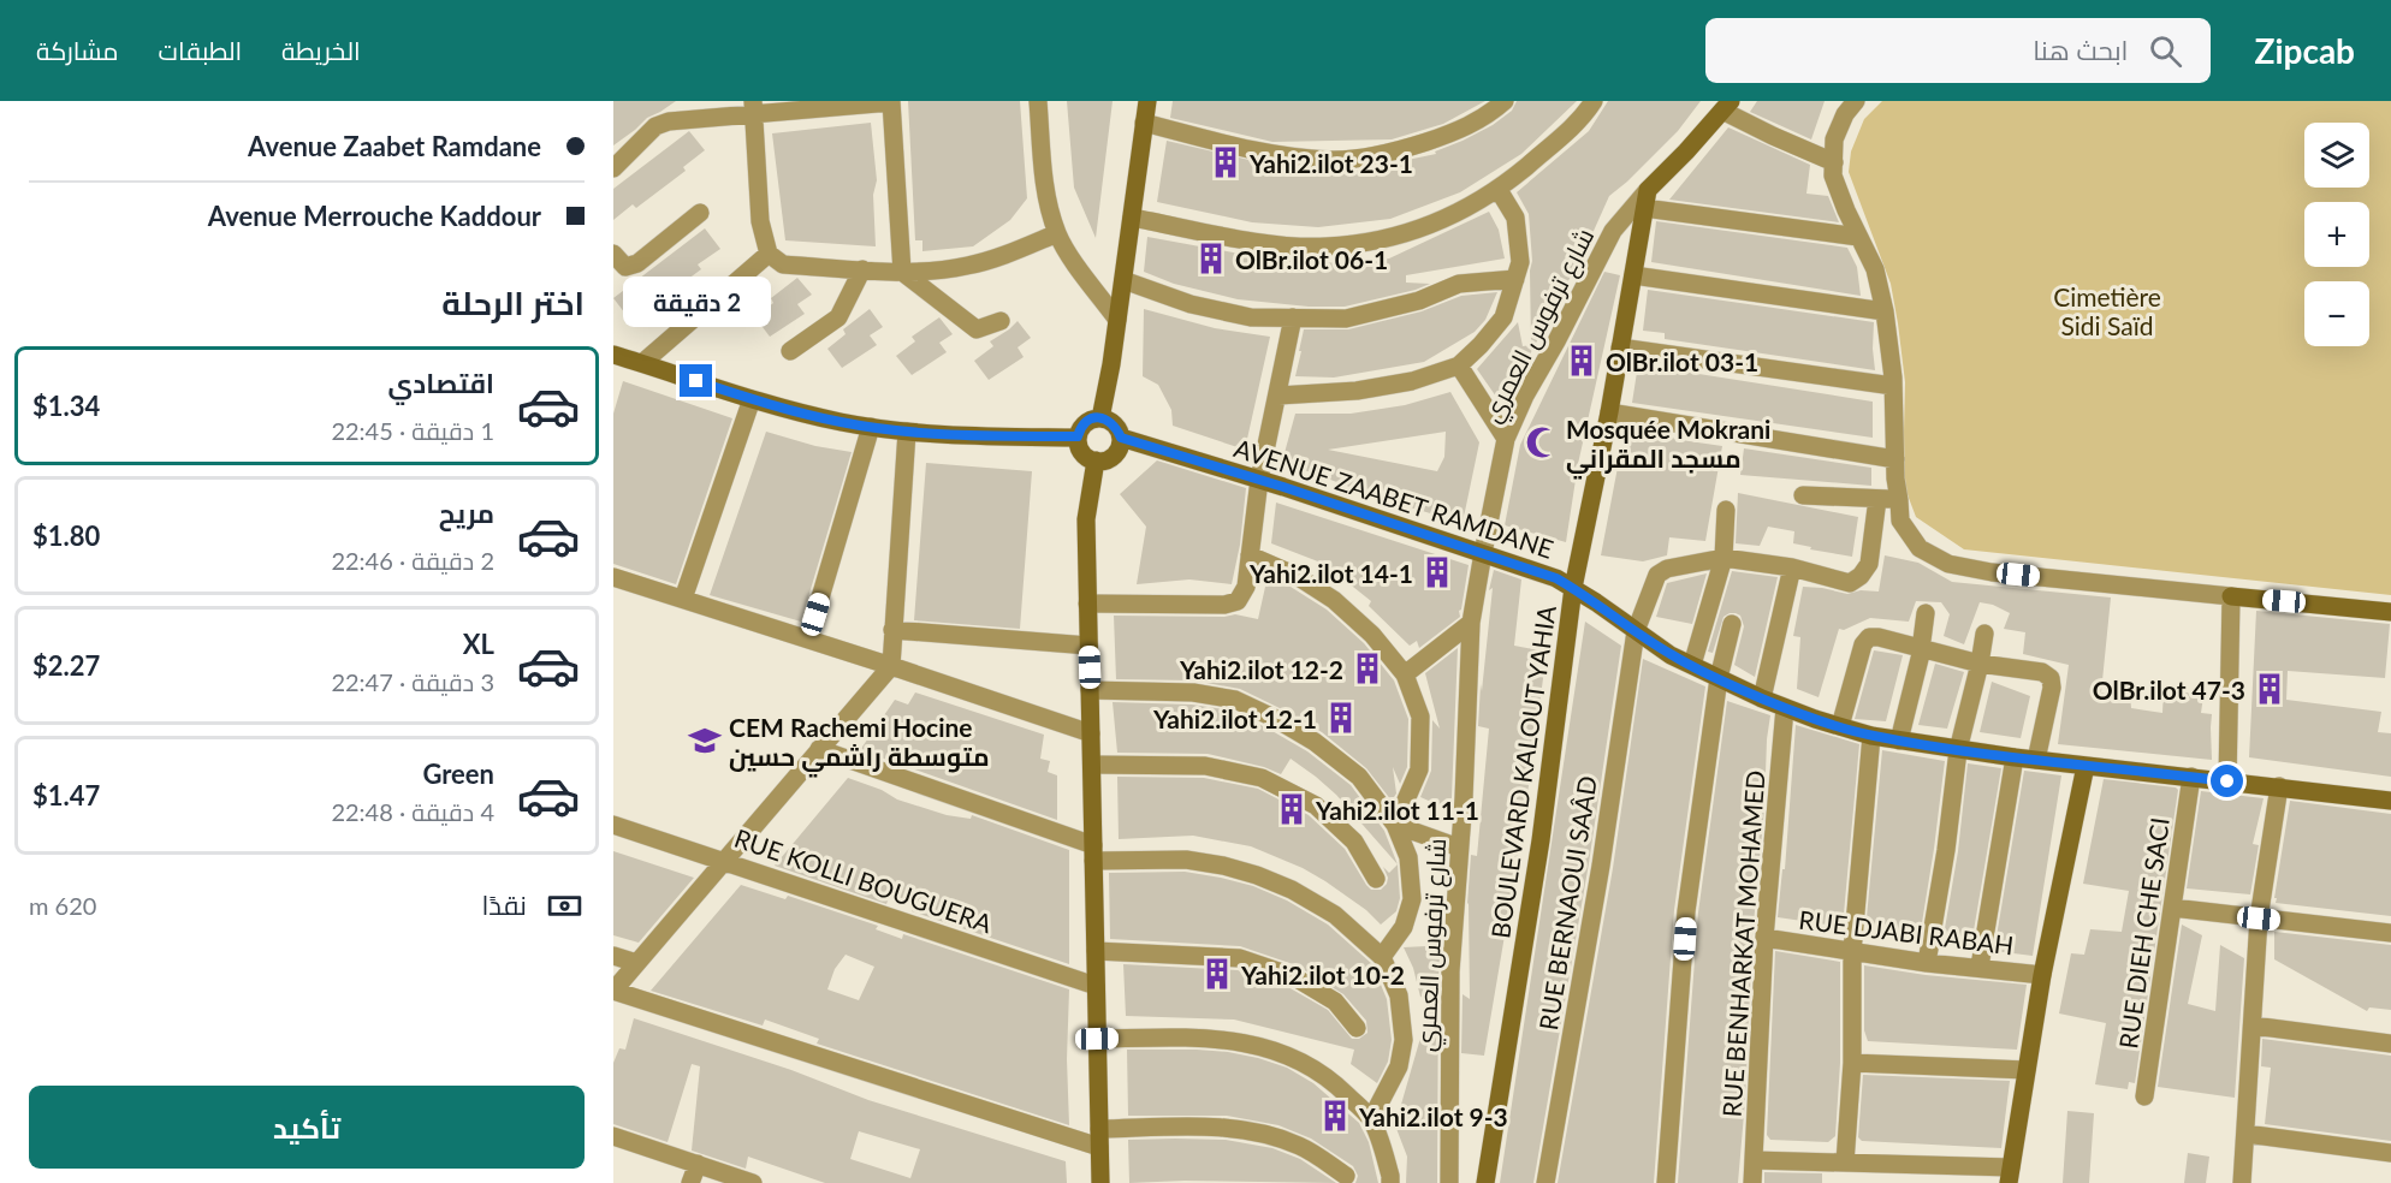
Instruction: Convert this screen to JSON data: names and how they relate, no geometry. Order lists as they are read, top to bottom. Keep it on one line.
{"streets":{"main road":["AVENUE ZAABET RAMDANE","BOULEVARD KALOUT YAHIA"],"street":["شارع ترفوس العمري","RUE KOLLI BOUGUERA","RUE BERNAOUI SAÂD","RUE DJABI RABAH","RUE DIEH CHE SACI","RUE BENHARKAT MOHAMED"]},"crossings":[["شارع ترفوس العمري","AVENUE ZAABET RAMDANE"],["شارع ترفوس العمري","BOULEVARD KALOUT YAHIA"],["AVENUE ZAABET RAMDANE","BOULEVARD KALOUT YAHIA"],["AVENUE ZAABET RAMDANE","RUE BERNAOUI SAÂD"],["AVENUE ZAABET RAMDANE","RUE DIEH CHE SACI"],["AVENUE ZAABET RAMDANE","RUE BENHARKAT MOHAMED"],["RUE DJABI RABAH","RUE BENHARKAT MOHAMED"]],"parks":["Cimetière Sidi Saïd"],"places":{"building":["Yahi2.ilot 23-1","OlBr.ilot 06-1","OlBr.ilot 03-1","Yahi2.ilot 14-1","Yahi2.ilot 12-2","OlBr.ilot 47-3","Yahi2.ilot 12-1","Yahi2.ilot 11-1","Yahi2.ilot 10-2","Yahi2.ilot 9-3"],"mosque":["Mosquée Mokrani مسجد المقراني"],"school or university":["CEM Rachemi Hocine متوسطة راشمي حسين"]},"page":{"header":"Zipcab","search":"ابحث هنا","nav":["الخريطة","الطبقات","مشاركة"],"banner":["Avenue Zaabet Ramdane","Avenue Merrouche Kaddour"],"map_buttons":["+","−"],"heading":"اختر الرحلة","bubble":"2 دقيقة","list":[{"name":"اقتصادي","note":"1 دقيقة · 22:45","value":"$1.34"},{"name":"مريح","note":"2 دقيقة · 22:46","value":"$1.80"},{"name":"XL","note":"3 دقيقة · 22:47","value":"$2.27"},{"name":"Green","note":"4 دقيقة · 22:48","value":"$1.47"}],"pay":["نقدًا","620 m"],"buttons":"تأكيد"}}
